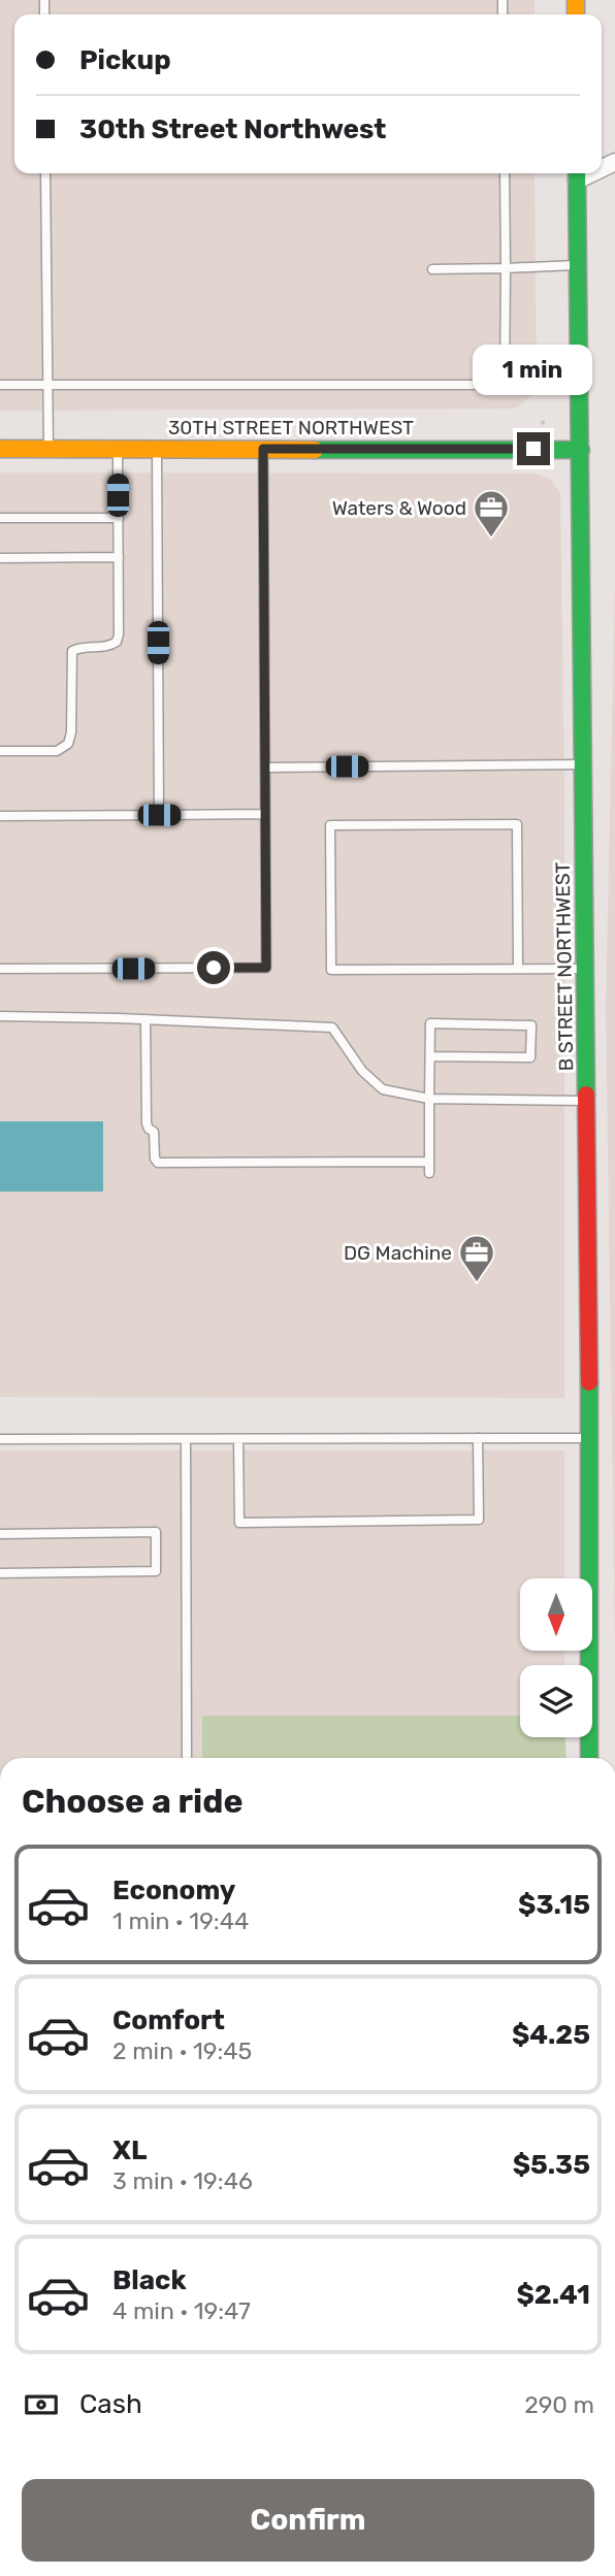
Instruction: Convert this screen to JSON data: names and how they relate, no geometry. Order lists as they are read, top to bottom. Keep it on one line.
{"streets":{"street":["30TH STREET NORTHWEST","B STREET NORTHWEST"]},"crossings":[["30TH STREET NORTHWEST","B STREET NORTHWEST"]],"places":{"office":["Waters & Wood","DG Machine"]},"north":"bottom","page":{"banner":["Pickup","30th Street Northwest"],"bubble":"1 min","heading":"Choose a ride","list":[{"name":"Economy","note":"1 min · 19:44","value":"$3.15"},{"name":"Comfort","note":"2 min · 19:45","value":"$4.25"},{"name":"XL","note":"3 min · 19:46","value":"$5.35"},{"name":"Black","note":"4 min · 19:47","value":"$2.41"}],"pay":["Cash","290 m"],"buttons":"Confirm"}}
